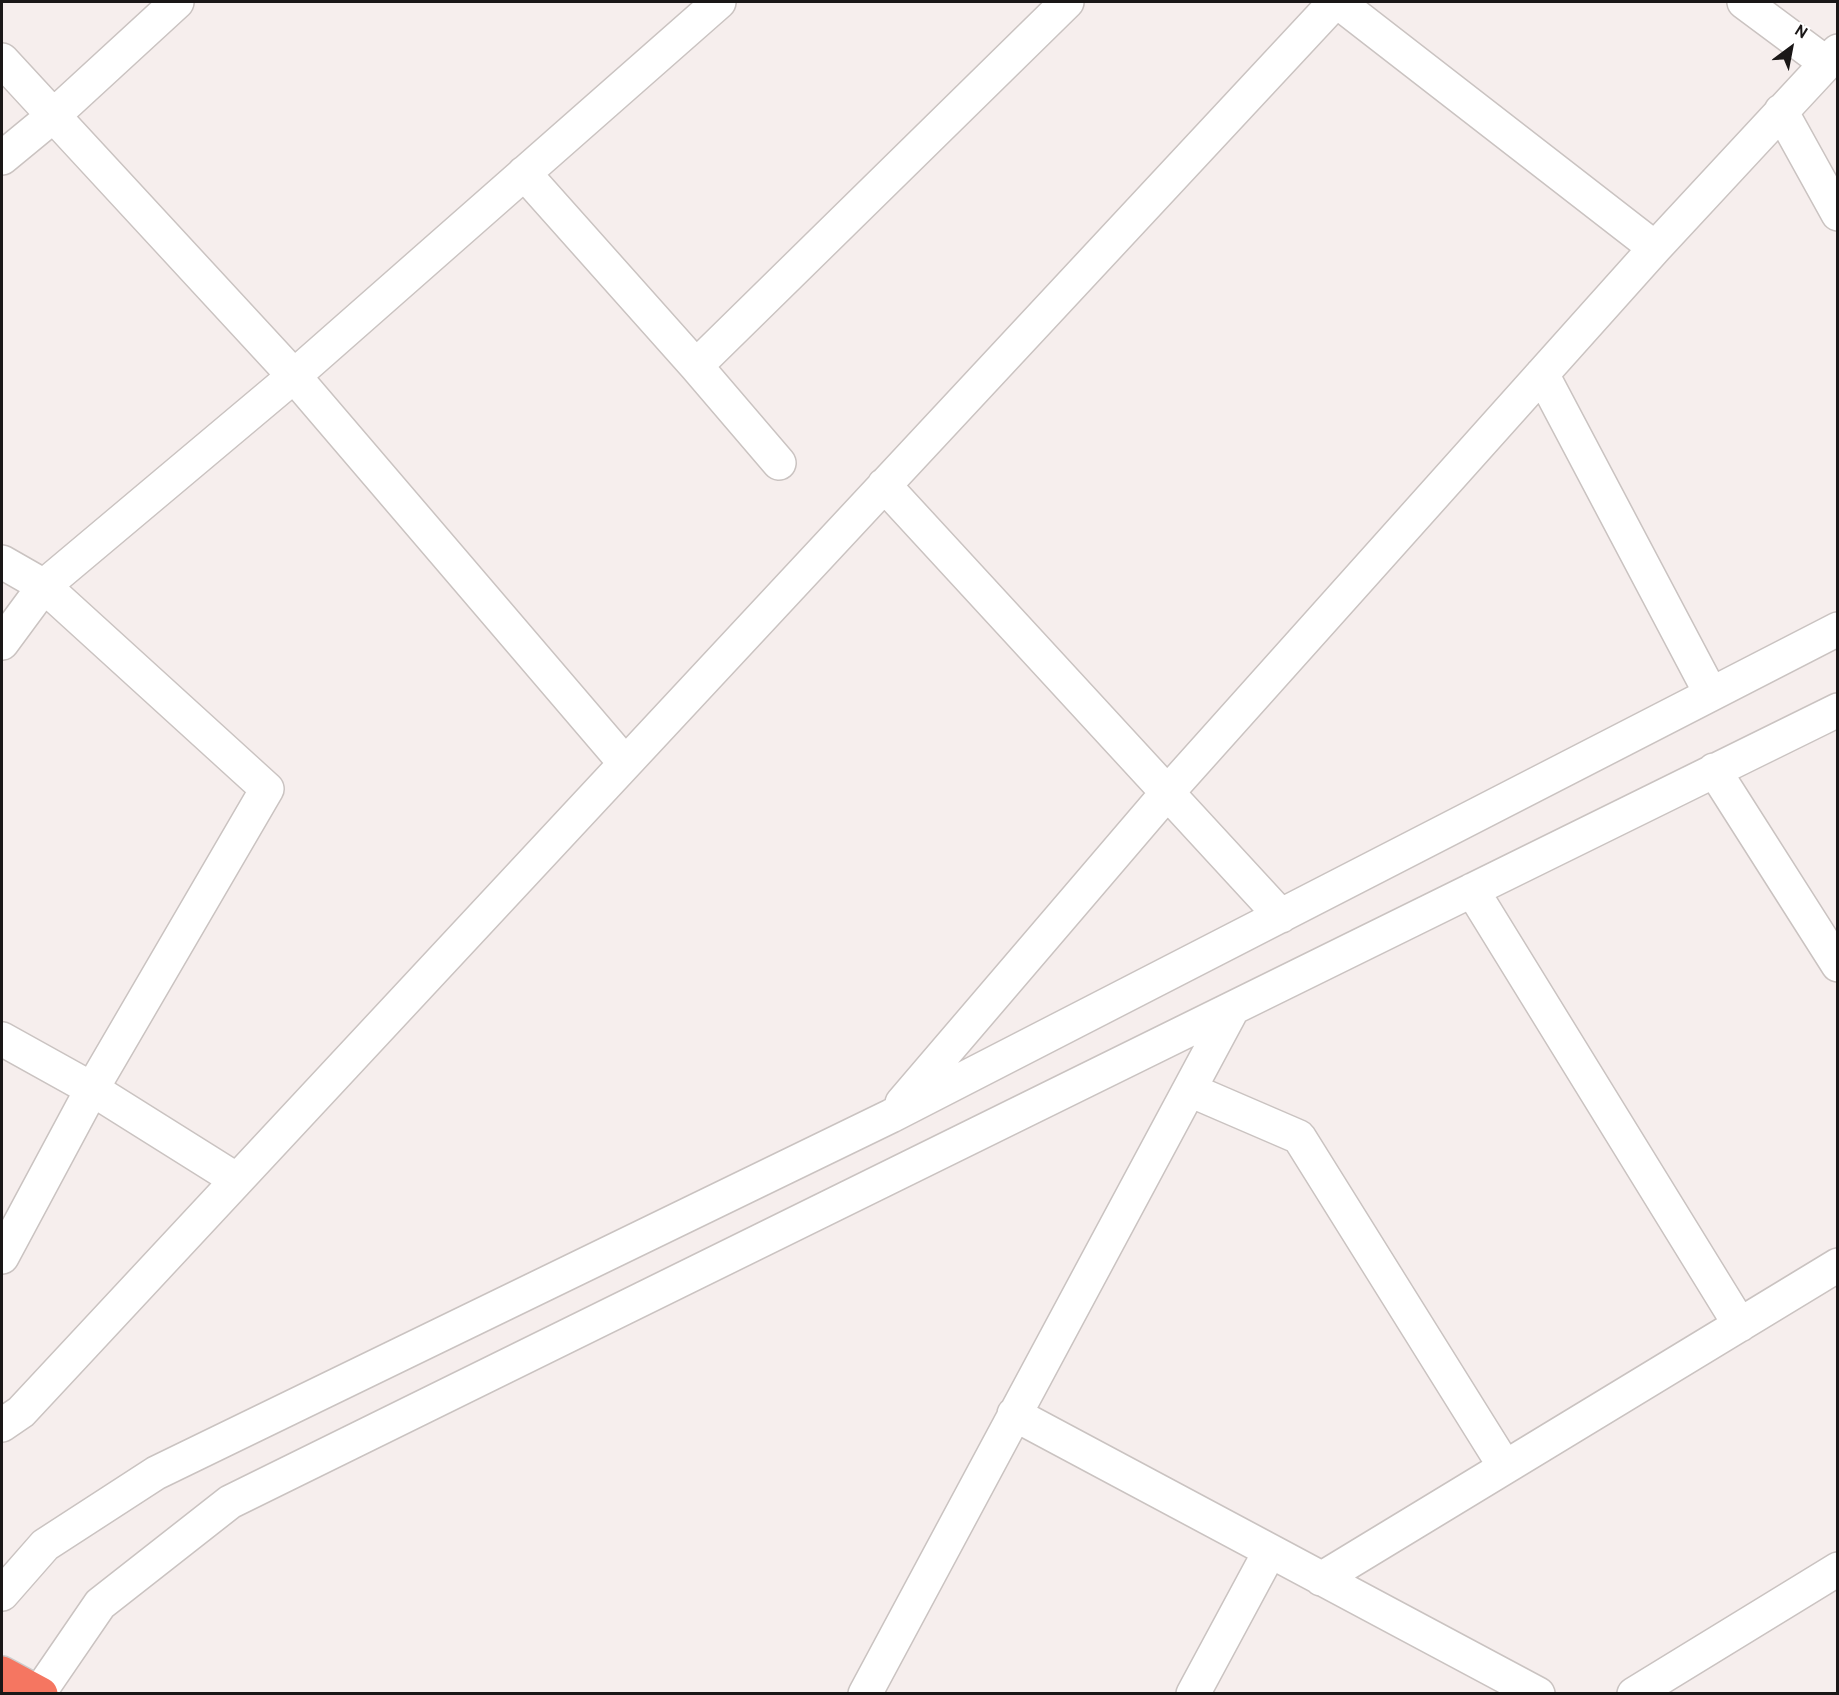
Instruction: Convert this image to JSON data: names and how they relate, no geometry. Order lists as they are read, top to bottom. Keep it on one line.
{"north":"top right"}
